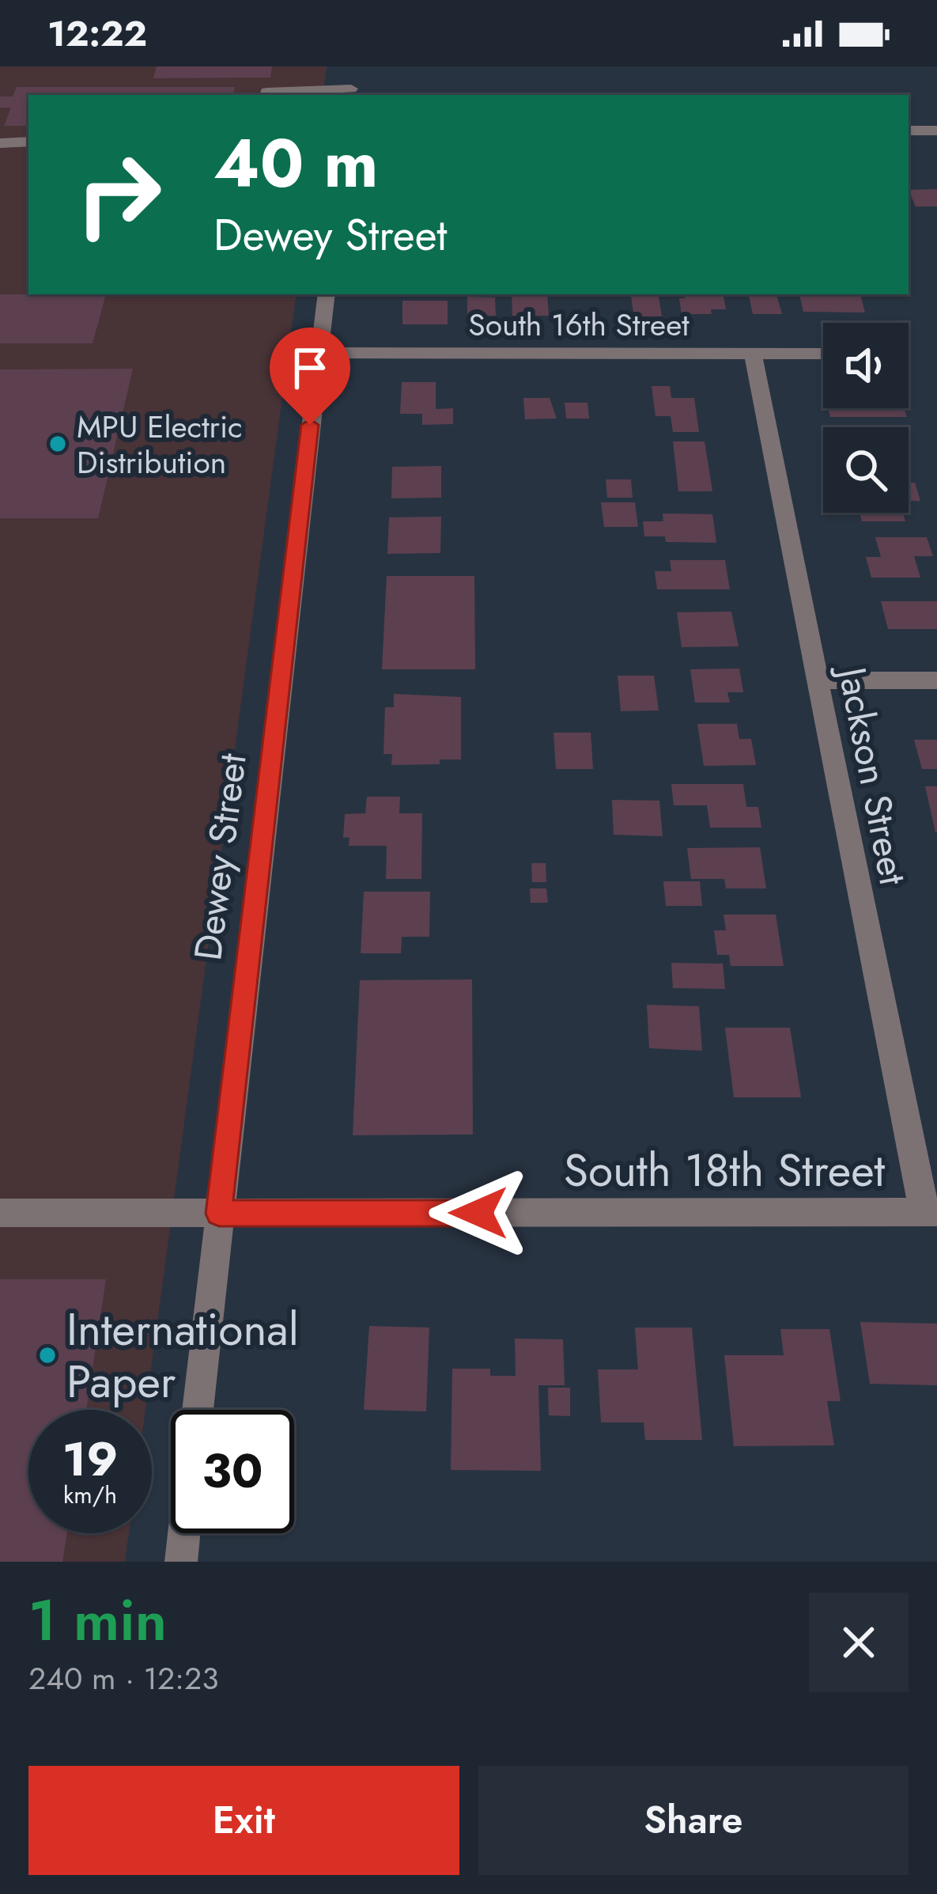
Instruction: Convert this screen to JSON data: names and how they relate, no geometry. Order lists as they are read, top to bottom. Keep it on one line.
{"streets":{"street":["South 16th Street","Jackson Street","Dewey Street","South 18th Street"]},"crossings":[["South 16th Street","Jackson Street"],["South 16th Street","Dewey Street"],["Jackson Street","South 18th Street"],["Dewey Street","South 18th Street"]],"places":["MPU Electric Distribution","International Paper"],"page":{"status":"12:22","turn":["40 m","Dewey Street"],"speed":"19 km/h","limit":"30","heading":["1 min","240 m · 12:23"],"buttons":["Exit","Share"]}}
